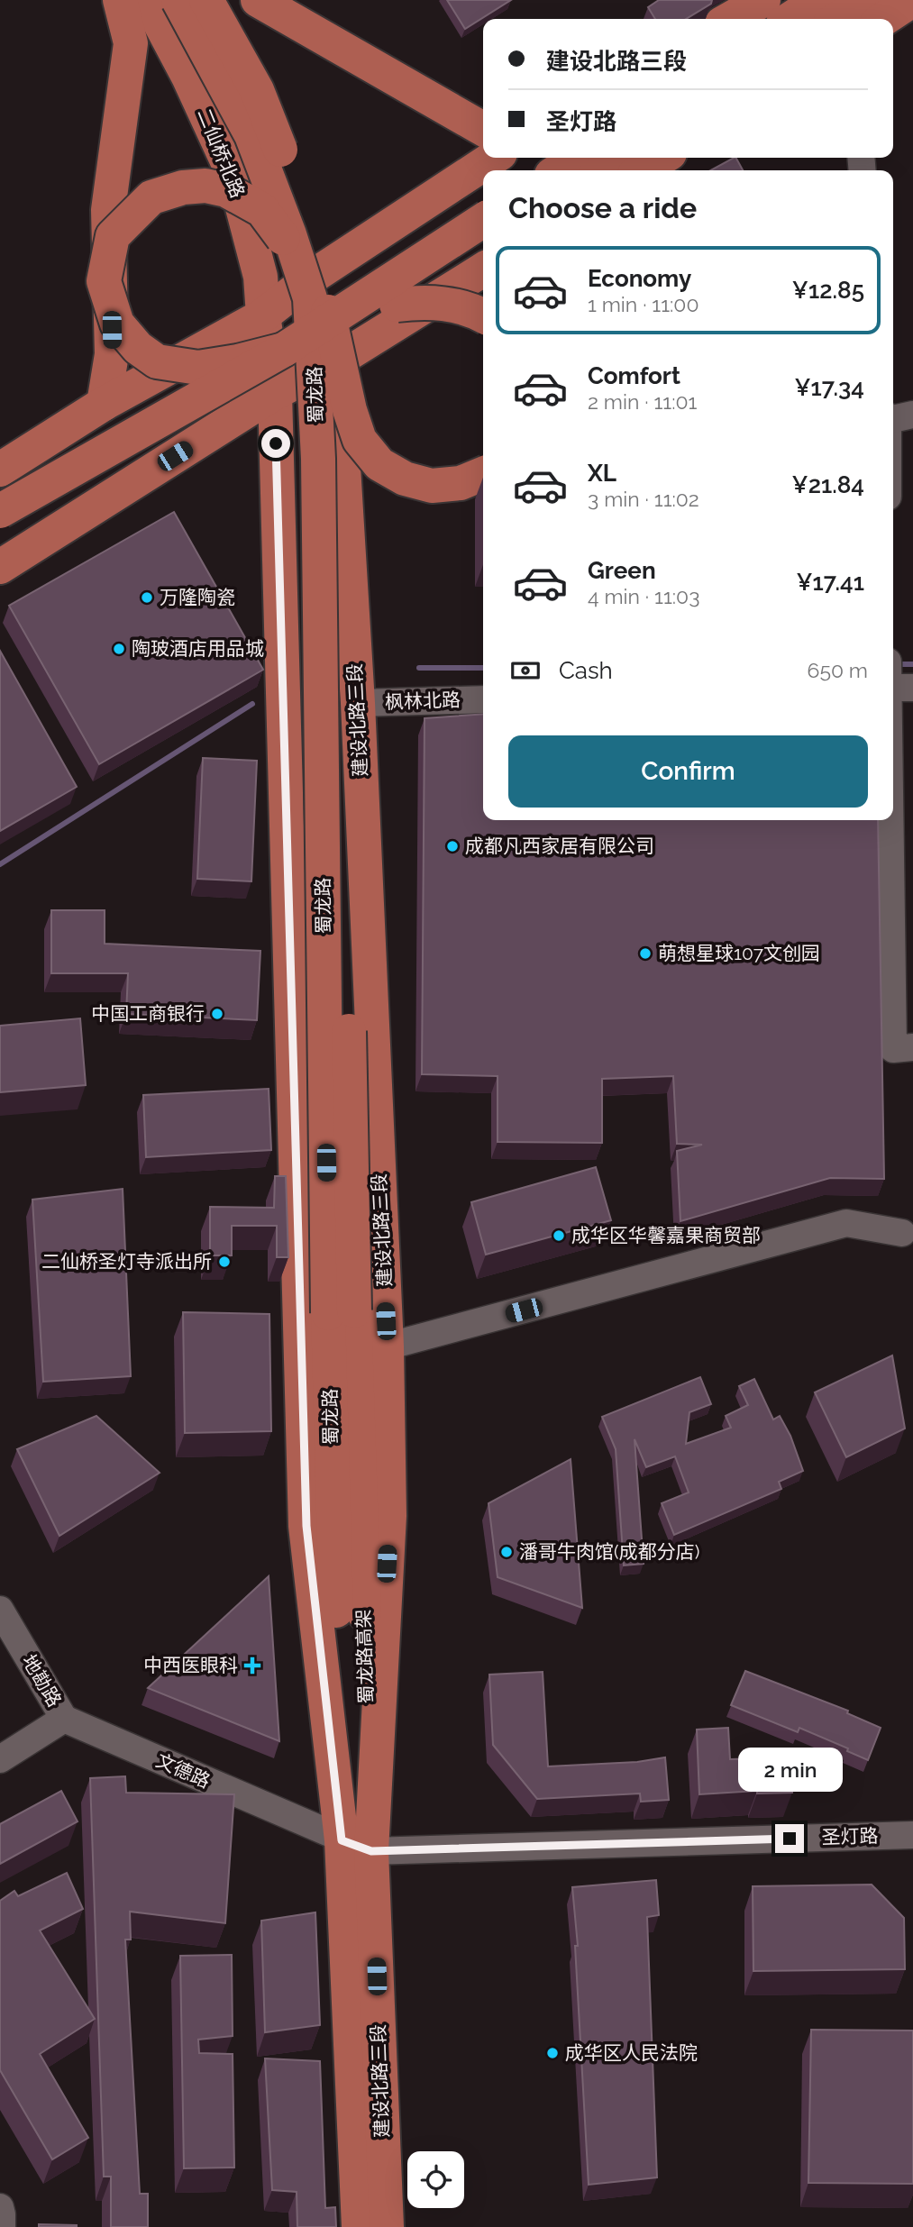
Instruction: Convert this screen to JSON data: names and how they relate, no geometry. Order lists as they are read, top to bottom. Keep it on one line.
{"streets":{"main road":["二仙桥北路","蜀龙路","建设北路三段"],"street":["枫林北路","地勘路","文德路","圣灯路"]},"crossings":[["二仙桥北路","建设北路三段"],["蜀龙路","建设北路三段"],["蜀龙路","文德路"],["蜀龙路","圣灯路"],["枫林北路","建设北路三段"],["建设北路三段","文德路"],["建设北路三段","圣灯路"],["地勘路","文德路"],["文德路","圣灯路"]],"places":{"other":["万隆陶瓷","陶玻酒店用品城","成都凡西家居有限公司","萌想星球107文创园","中国工商银行","成华区华馨嘉果商贸部","二仙桥圣灯寺派出所","潘哥牛肉馆(成都分店)","成华区人民法院"],"health":["中西医眼科"]},"page":{"banner":["建设北路三段","圣灯路"],"heading":"Choose a ride","list":[{"name":"Economy","note":"1 min · 11:00","value":"¥12.85"},{"name":"Comfort","note":"2 min · 11:01","value":"¥17.34"},{"name":"XL","note":"3 min · 11:02","value":"¥21.84"},{"name":"Green","note":"4 min · 11:03","value":"¥17.41"}],"pay":["Cash","650 m"],"buttons":"Confirm","bubble":"2 min"}}
